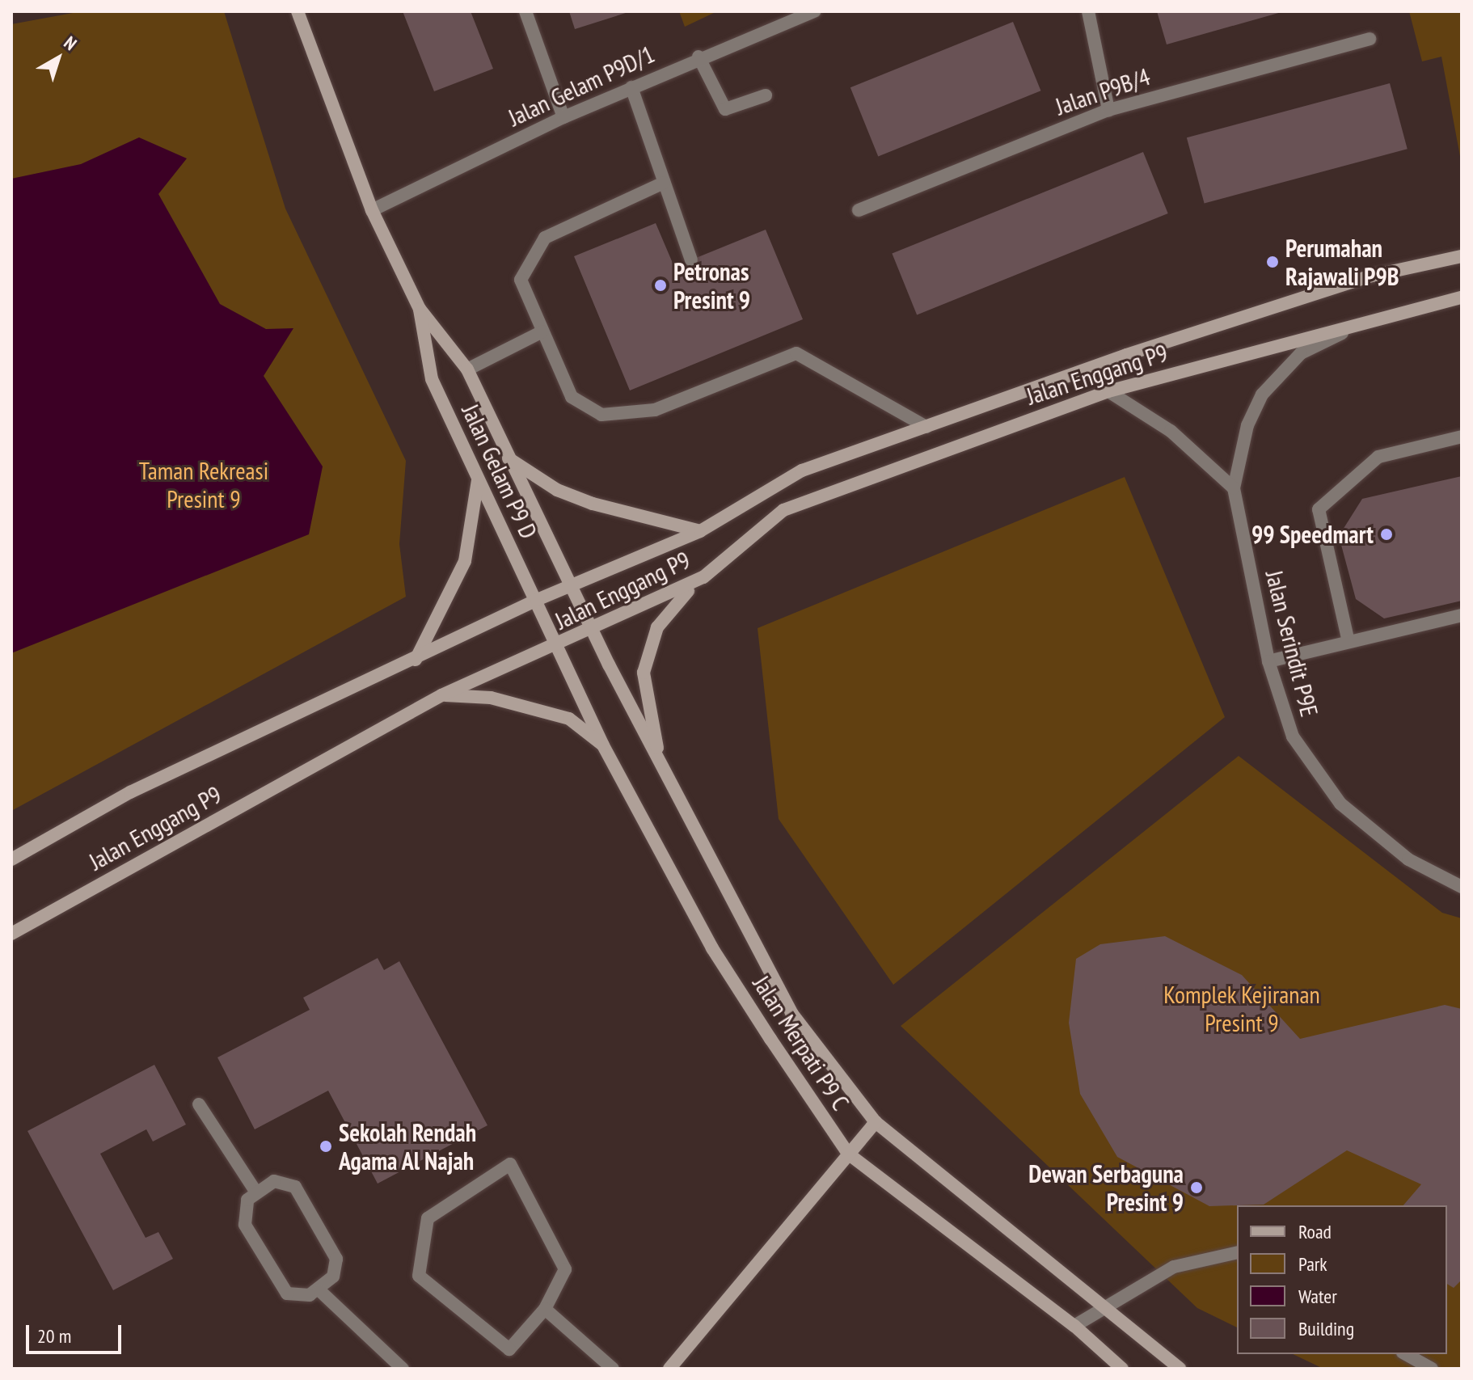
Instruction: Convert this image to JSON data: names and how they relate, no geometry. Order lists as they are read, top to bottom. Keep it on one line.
{"streets":{"main road":["Jalan Enggang P9","Jalan Gelam P9 D","Jalan Merpati P9 C"],"street":["Jalan Gelam P9D/1","Jalan P9B/4","Jalan Serindit P9E"]},"crossings":[["Jalan Gelam P9D/1","Jalan Gelam P9 D"],["Jalan Enggang P9","Jalan Gelam P9 D"],["Jalan Enggang P9","Jalan Serindit P9E"],["Jalan Enggang P9","Jalan Merpati P9 C"],["Jalan Gelam P9 D","Jalan Merpati P9 C"]],"parks":["Taman Rekreasi Presint 9","Komplek Kejiranan Presint 9"],"places":["Perumahan Rajawali P9B","Petronas Presint 9","99 Speedmart","Sekolah Rendah Agama Al Najah","Dewan Serbaguna Presint 9"],"legend":["Road","Park","Water","Building"],"scale_bar":"20 m","north":"top right"}
